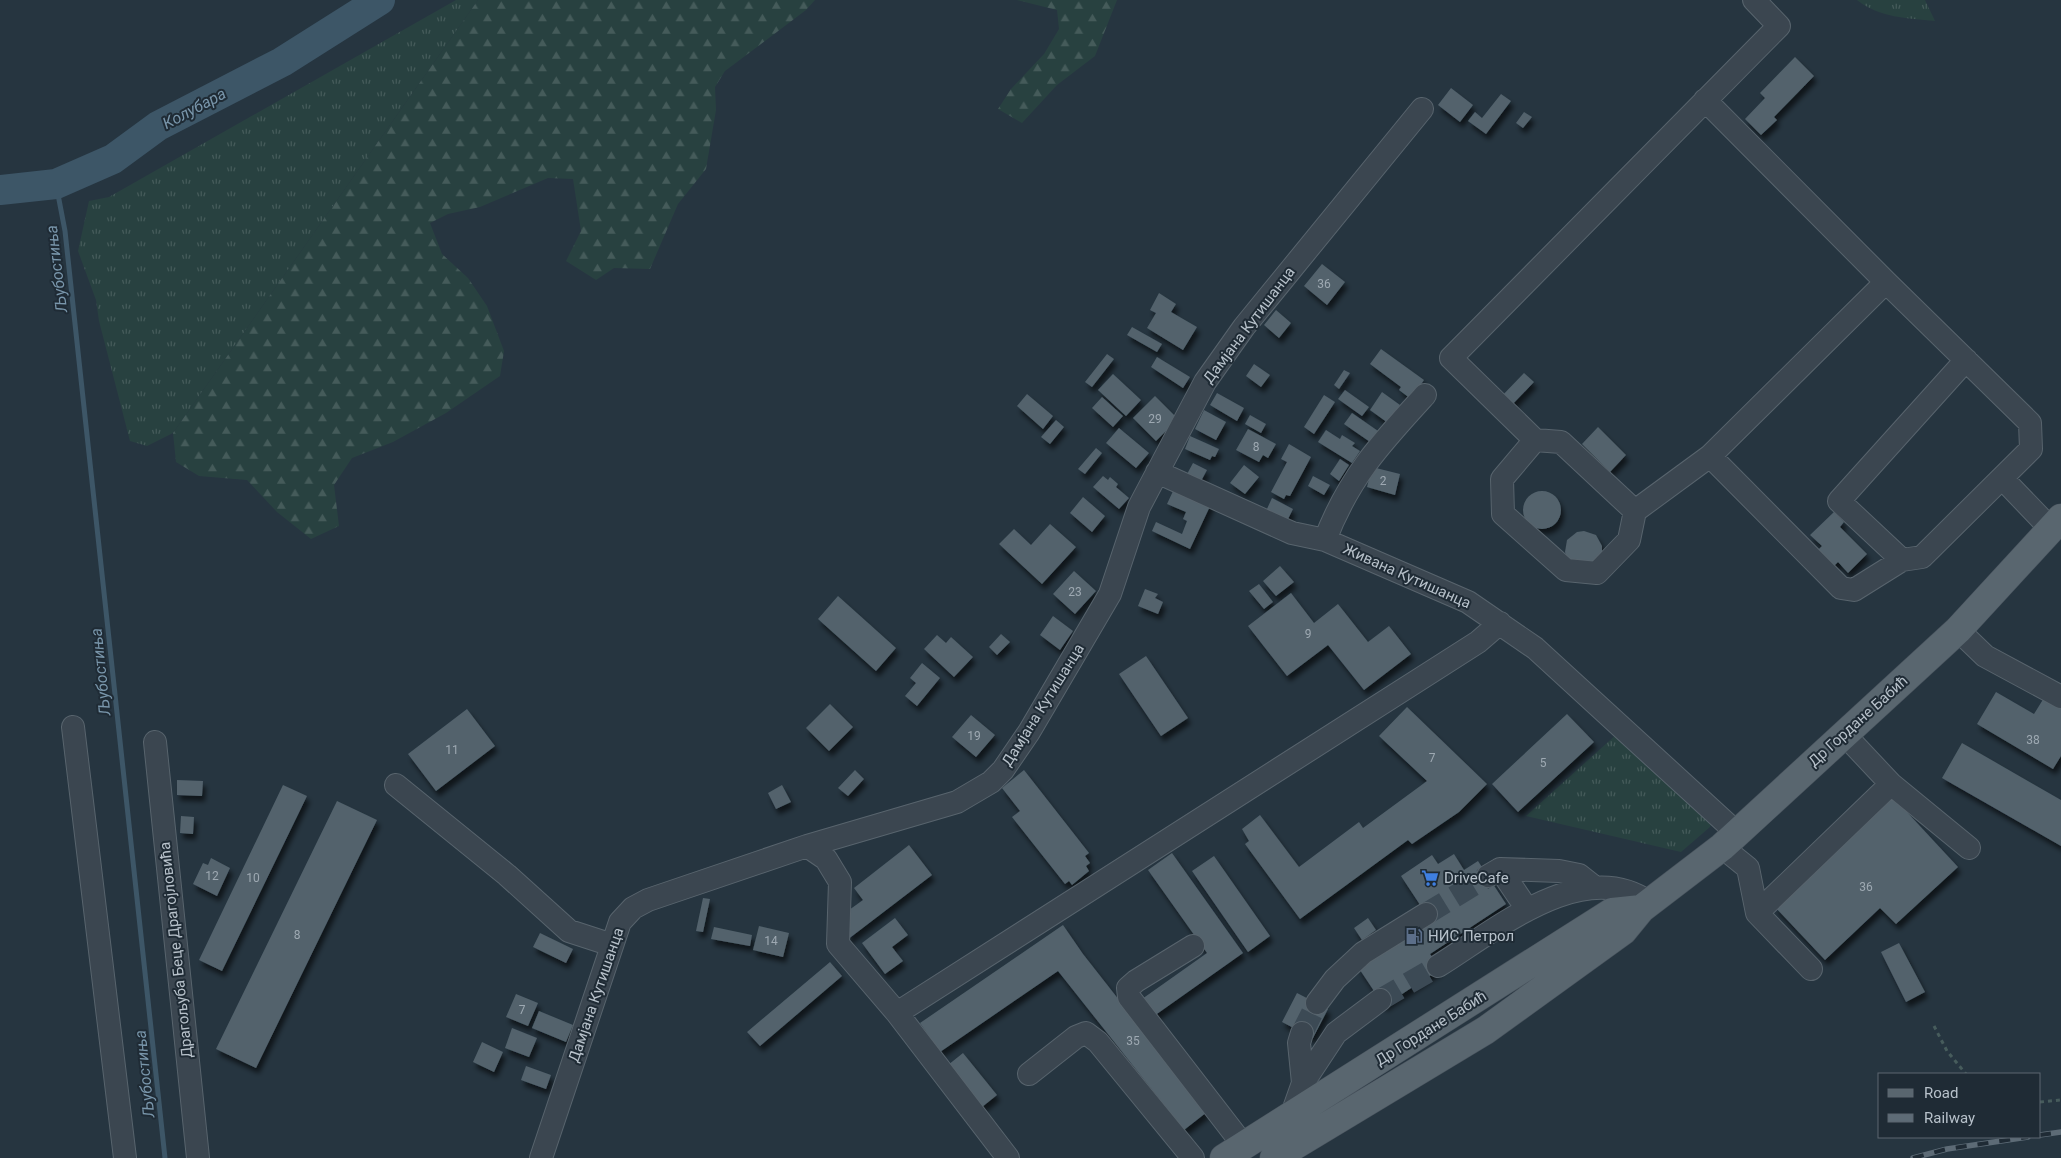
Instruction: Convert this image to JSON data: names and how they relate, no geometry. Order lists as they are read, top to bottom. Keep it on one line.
{"streets":{"main road":["Др Гордане Бабић"],"street":["Дамјана Кутишанца","Живана Кутишанца","Драгољуба Беце Драгојловића"]},"crossings":[["Дамјана Кутишанца","Живана Кутишанца"],["Живана Кутишанца","Др Гордане Бабић"]],"water":["Колубара","Љубостиња"],"places":{"supermarket":["DriveCafe"],"fuel station":["НИС Петрол"]},"house_numbers":["36","29","8","2","23","9","19","38","11","7","5","12","10","36","8","14","7","35"],"legend":["Road","Railway"]}
